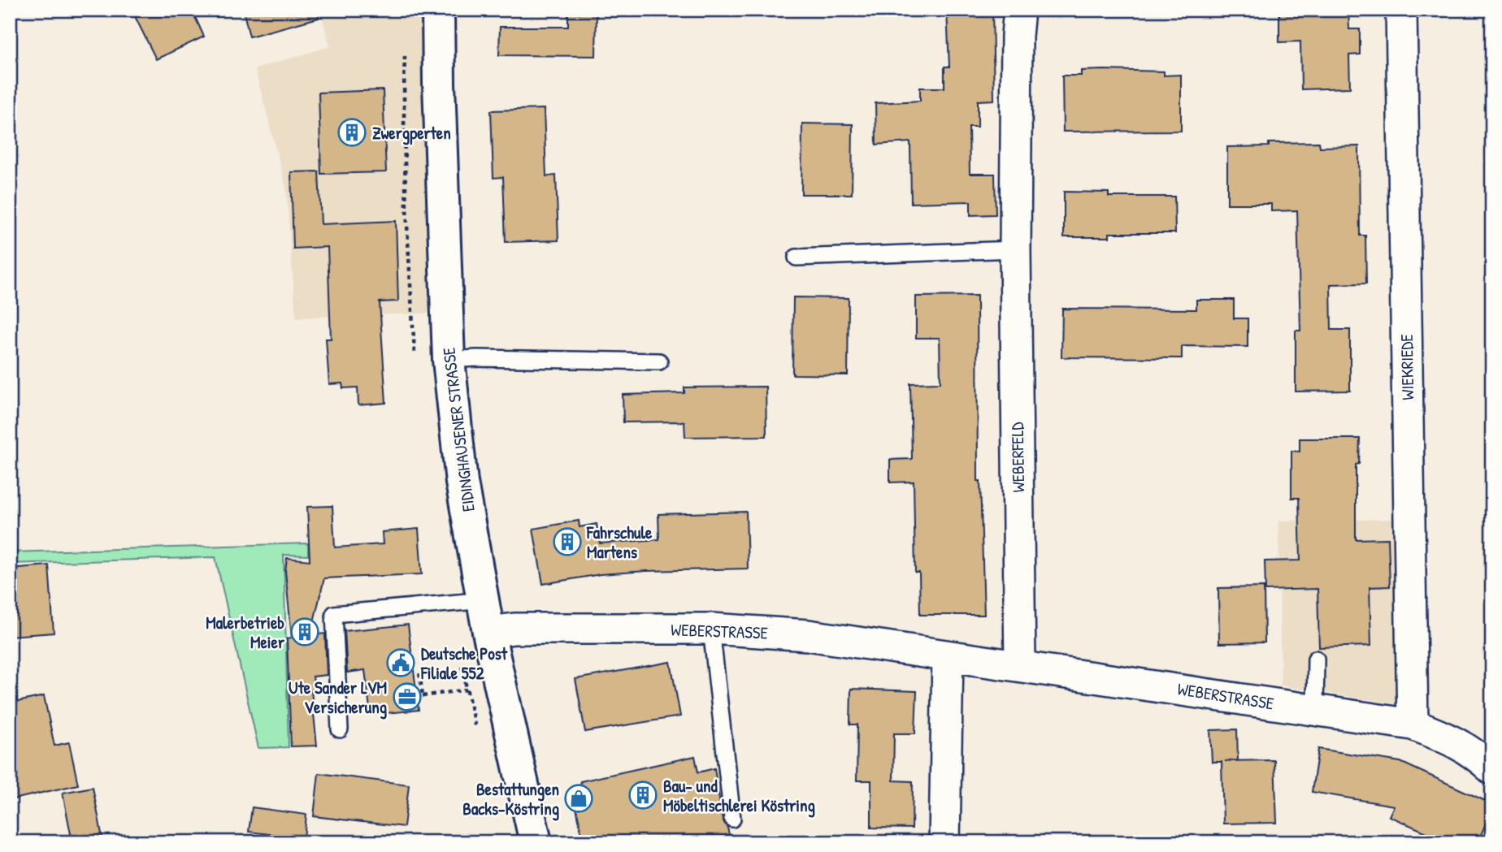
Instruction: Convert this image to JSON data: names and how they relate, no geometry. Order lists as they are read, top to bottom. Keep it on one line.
{"streets":{"main road":["EIDINGHAUSENER STRASSE"],"street":["WIEKRIEDE","WEBERFELD","WEBERSTRASSE"]},"crossings":[["WIEKRIEDE","WEBERSTRASSE"],["EIDINGHAUSENER STRASSE","WEBERSTRASSE"],["WEBERFELD","WEBERSTRASSE"]],"places":{"building":["Zwergperten","Fahrschule Martens","Malerbetrieb Meier","Bau- und Möbeltischlerei Köstring"],"public building":["Deutsche Post Filiale 552"],"office":["Ute Sander LVM Versicherung"],"shop":["Bestattungen Backs-Köstring"]}}
